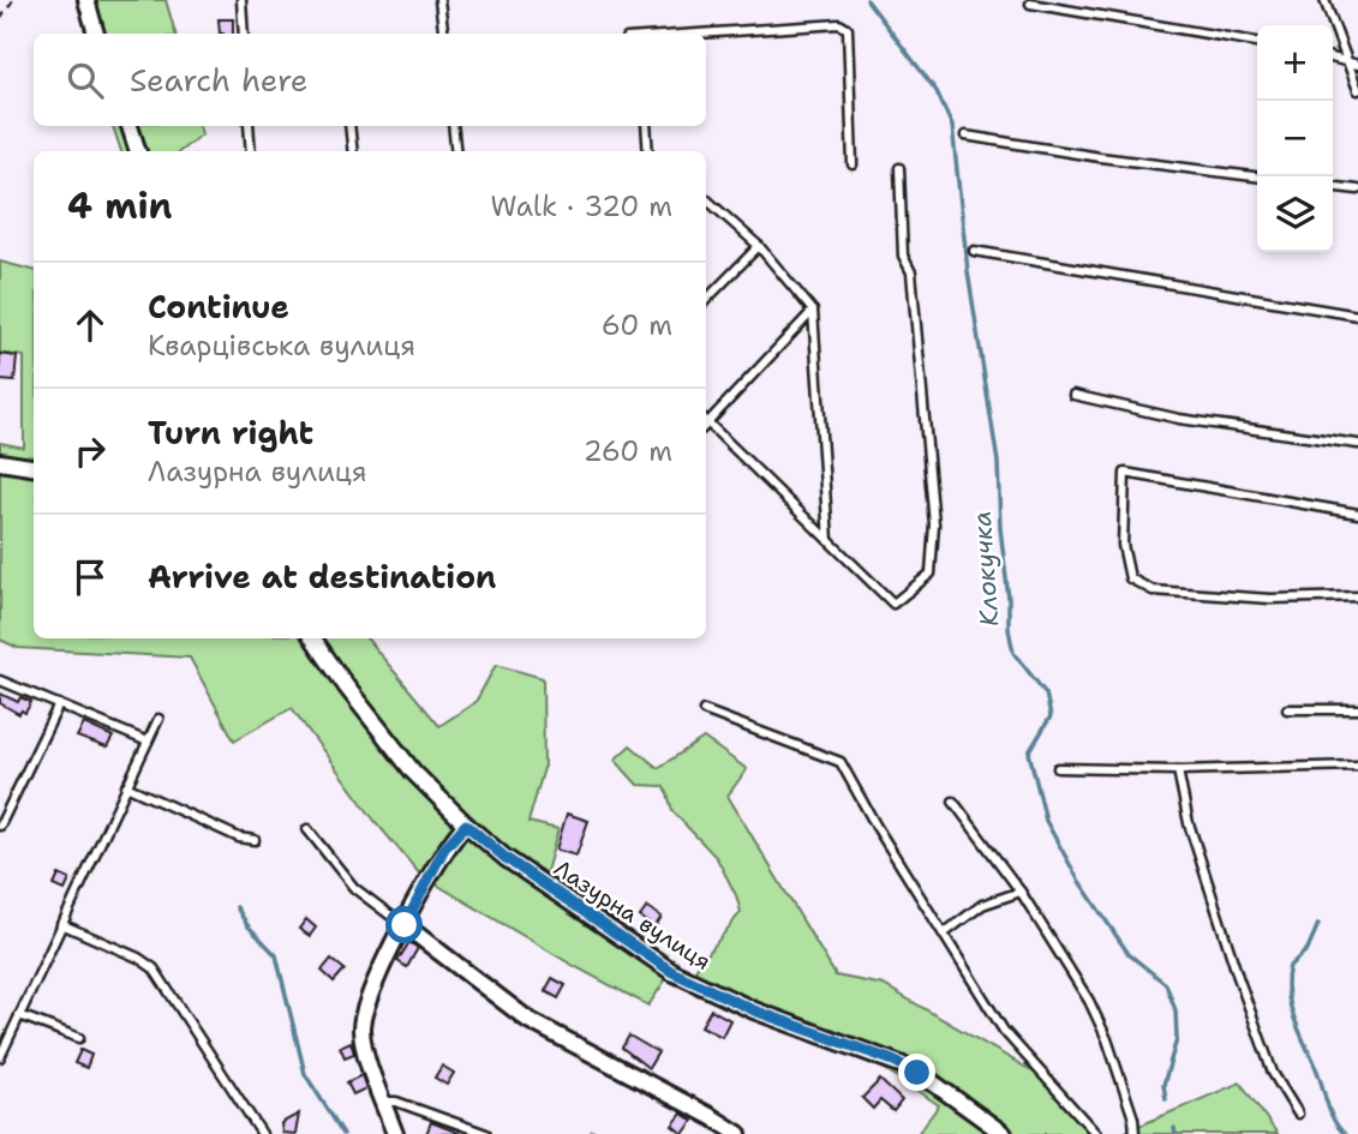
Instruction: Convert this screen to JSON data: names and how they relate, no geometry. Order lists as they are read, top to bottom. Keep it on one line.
{"streets":{"street":["Лазурна вулиця"]},"water":["Клокучка"],"page":{"map_buttons":["+","−"],"search":"Search here","heading":["4 min","Walk · 320 m"],"list":[["Continue","Кварцівська вулиця","60 m"],["Turn right","Лазурна вулиця","260 m"],"Arrive at destination"]}}
